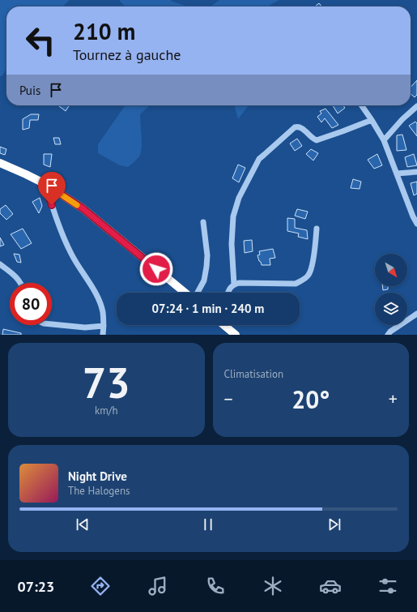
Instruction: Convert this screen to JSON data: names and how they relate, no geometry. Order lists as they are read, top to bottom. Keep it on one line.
{"north":"bottom right","page":{"turn":["210 m","Tournez à gauche"],"then":"Puis","limit":"80","trip":"07:24 · 1 min · 240 m","tile":[["73","km/h"],"Climatisation"],"heat":["−","20°","+"],"song":["Night Drive","The Halogens"],"tabs":"07:23"}}
